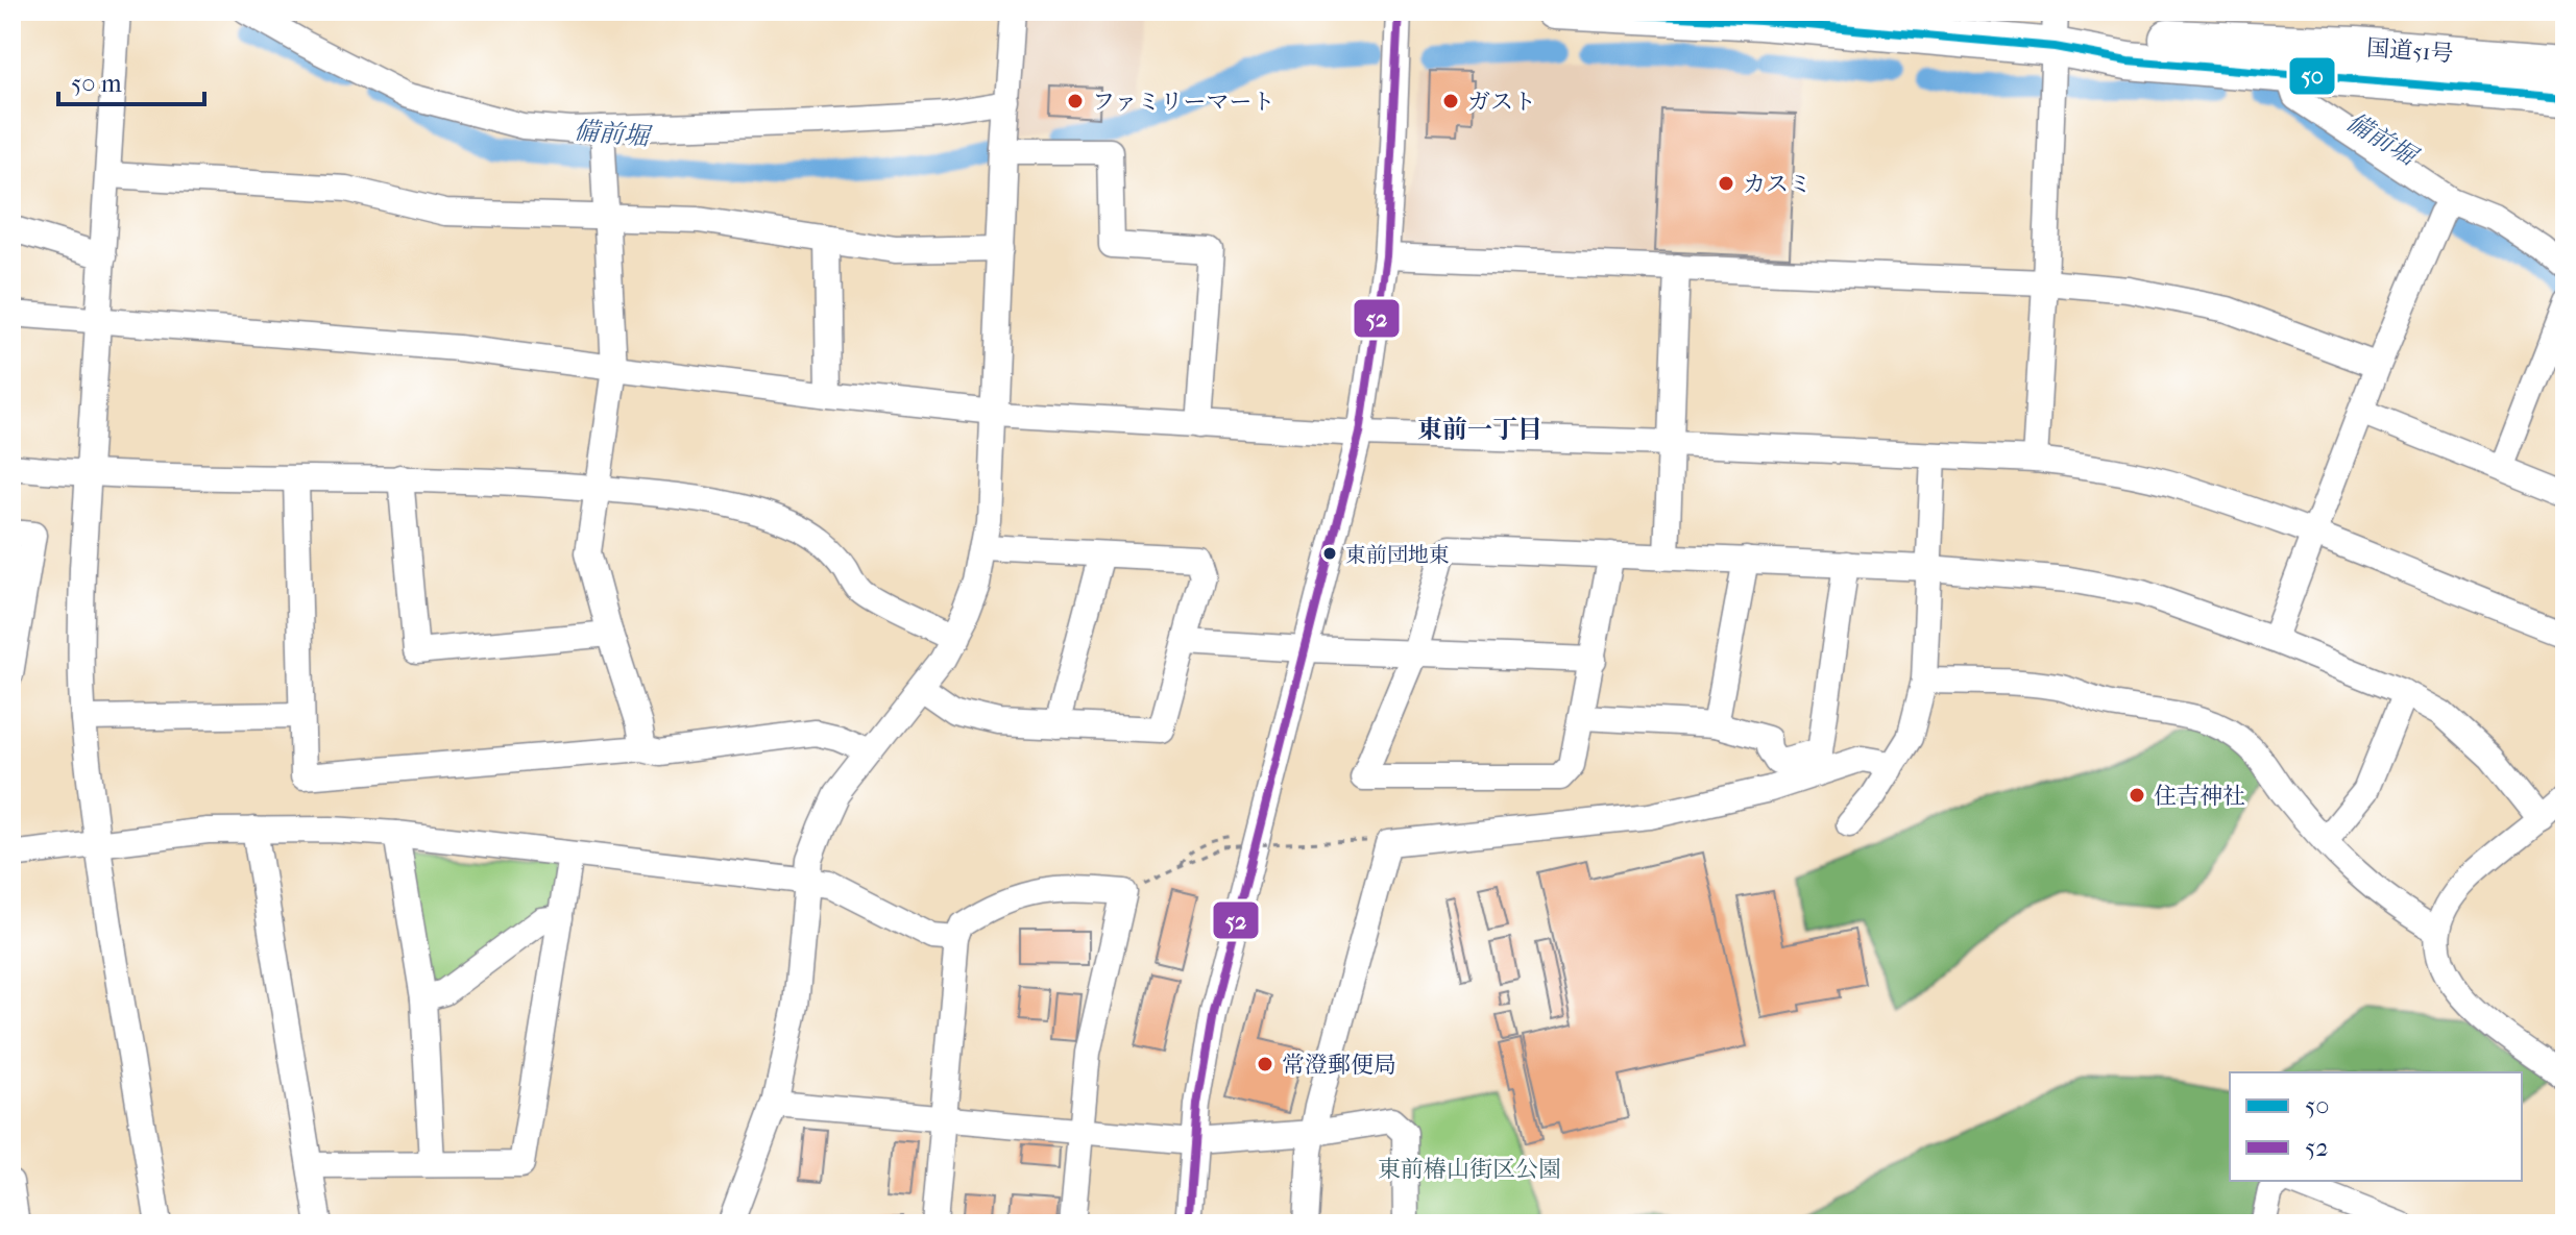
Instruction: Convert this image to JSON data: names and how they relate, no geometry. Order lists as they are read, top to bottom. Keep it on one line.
{"streets":{"highway":["国道51号"]},"districts":["東前一丁目"],"water":["備前堀"],"parks":["東前椿山街区公園"],"places":["ファミリーマート","ガスト","カスミ","東前団地東","住吉神社","常澄郵便局"],"lines":["transit line 50","transit line 52"],"legend":["50","52"],"scale_bar":"50 m"}
